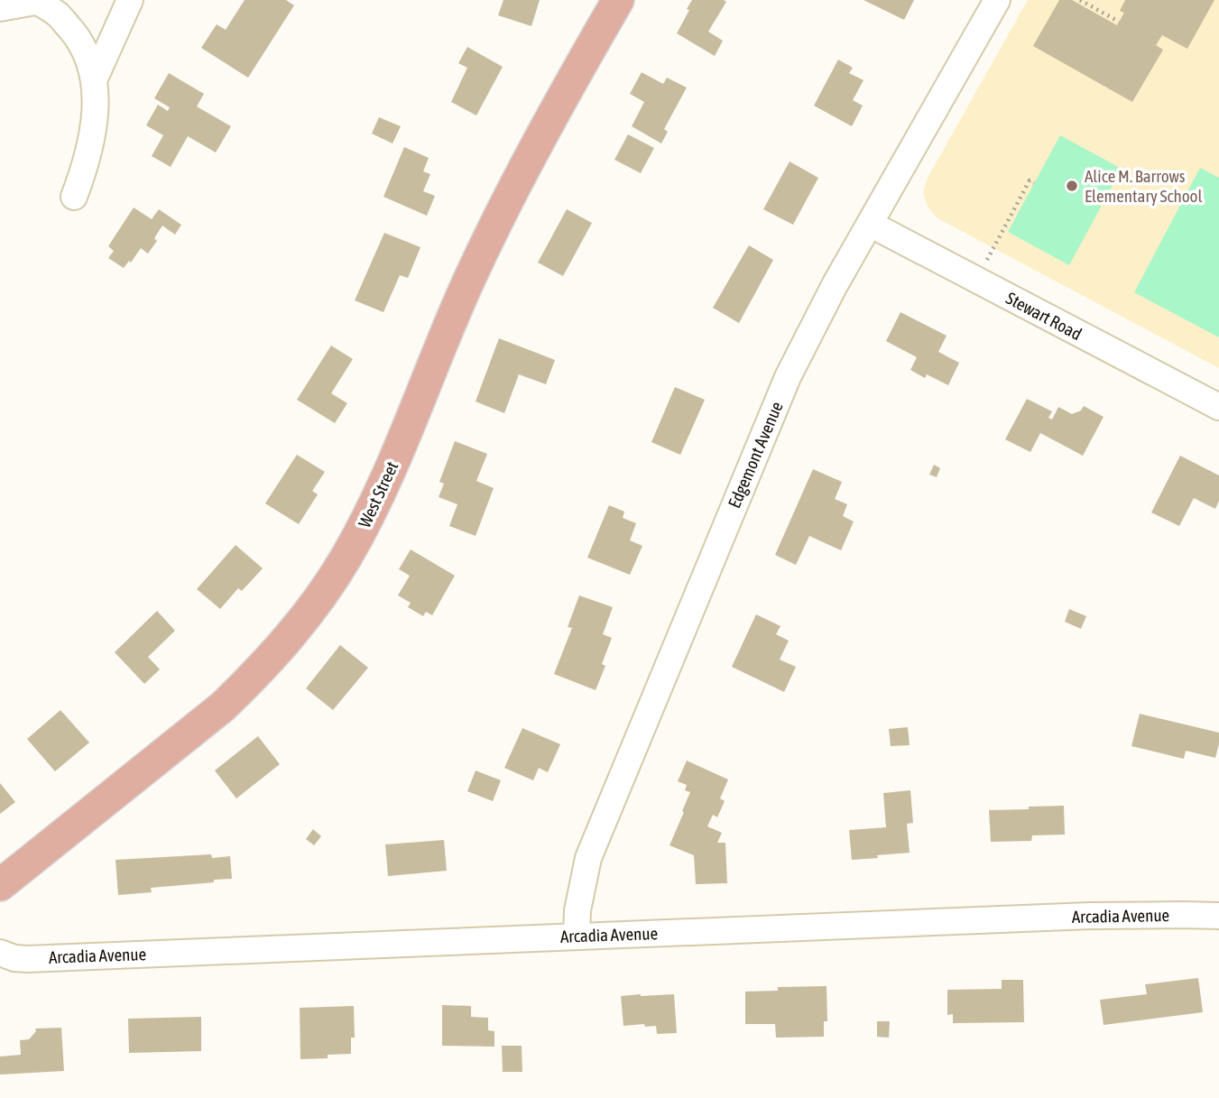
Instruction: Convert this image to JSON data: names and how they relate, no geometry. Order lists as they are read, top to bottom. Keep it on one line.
{"streets":{"main road":["West Street"],"street":["Stewart Road","Edgemont Avenue","Arcadia Avenue"]},"crossings":[["Stewart Road","Edgemont Avenue"],["Edgemont Avenue","Arcadia Avenue"]],"places":["Alice M. Barrows Elementary School"]}
